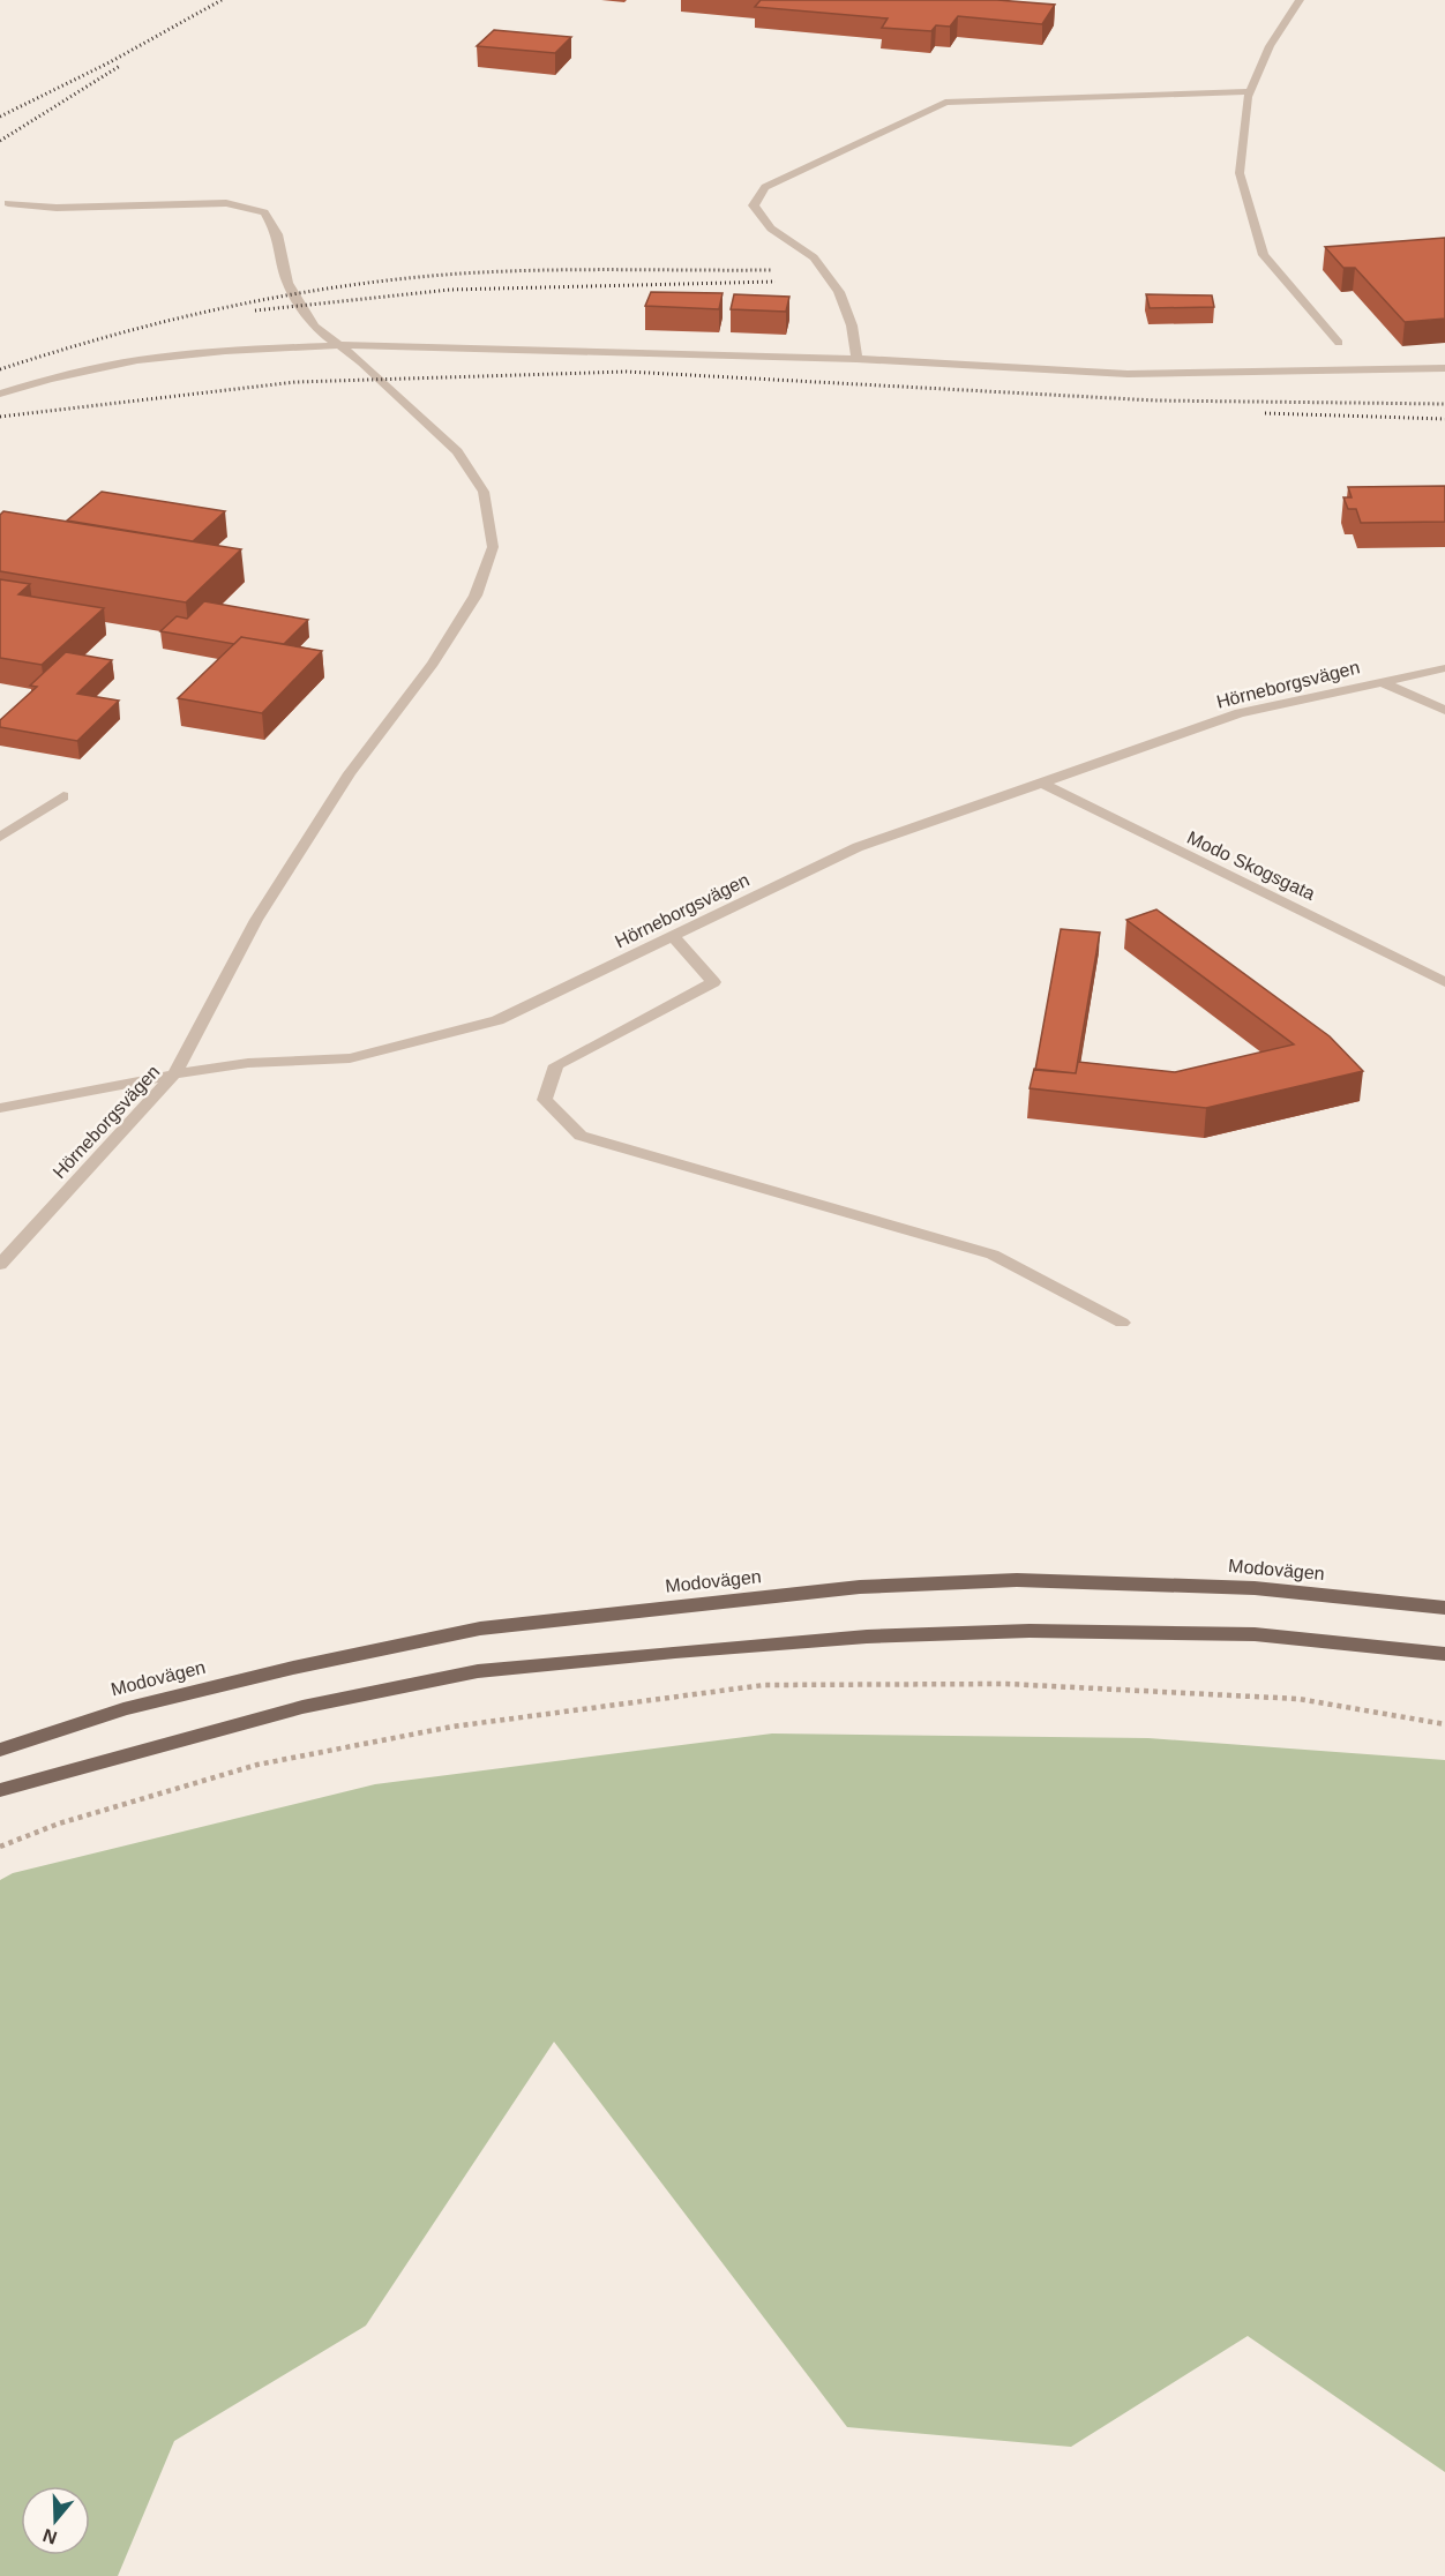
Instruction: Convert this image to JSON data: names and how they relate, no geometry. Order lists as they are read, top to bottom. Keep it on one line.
{"streets":{"main road":["Modovägen"],"street":["Hörneborgsvägen","Modo Skogsgata"]},"crossings":[["Hörneborgsvägen","Modo Skogsgata"]],"north":"bottom"}
